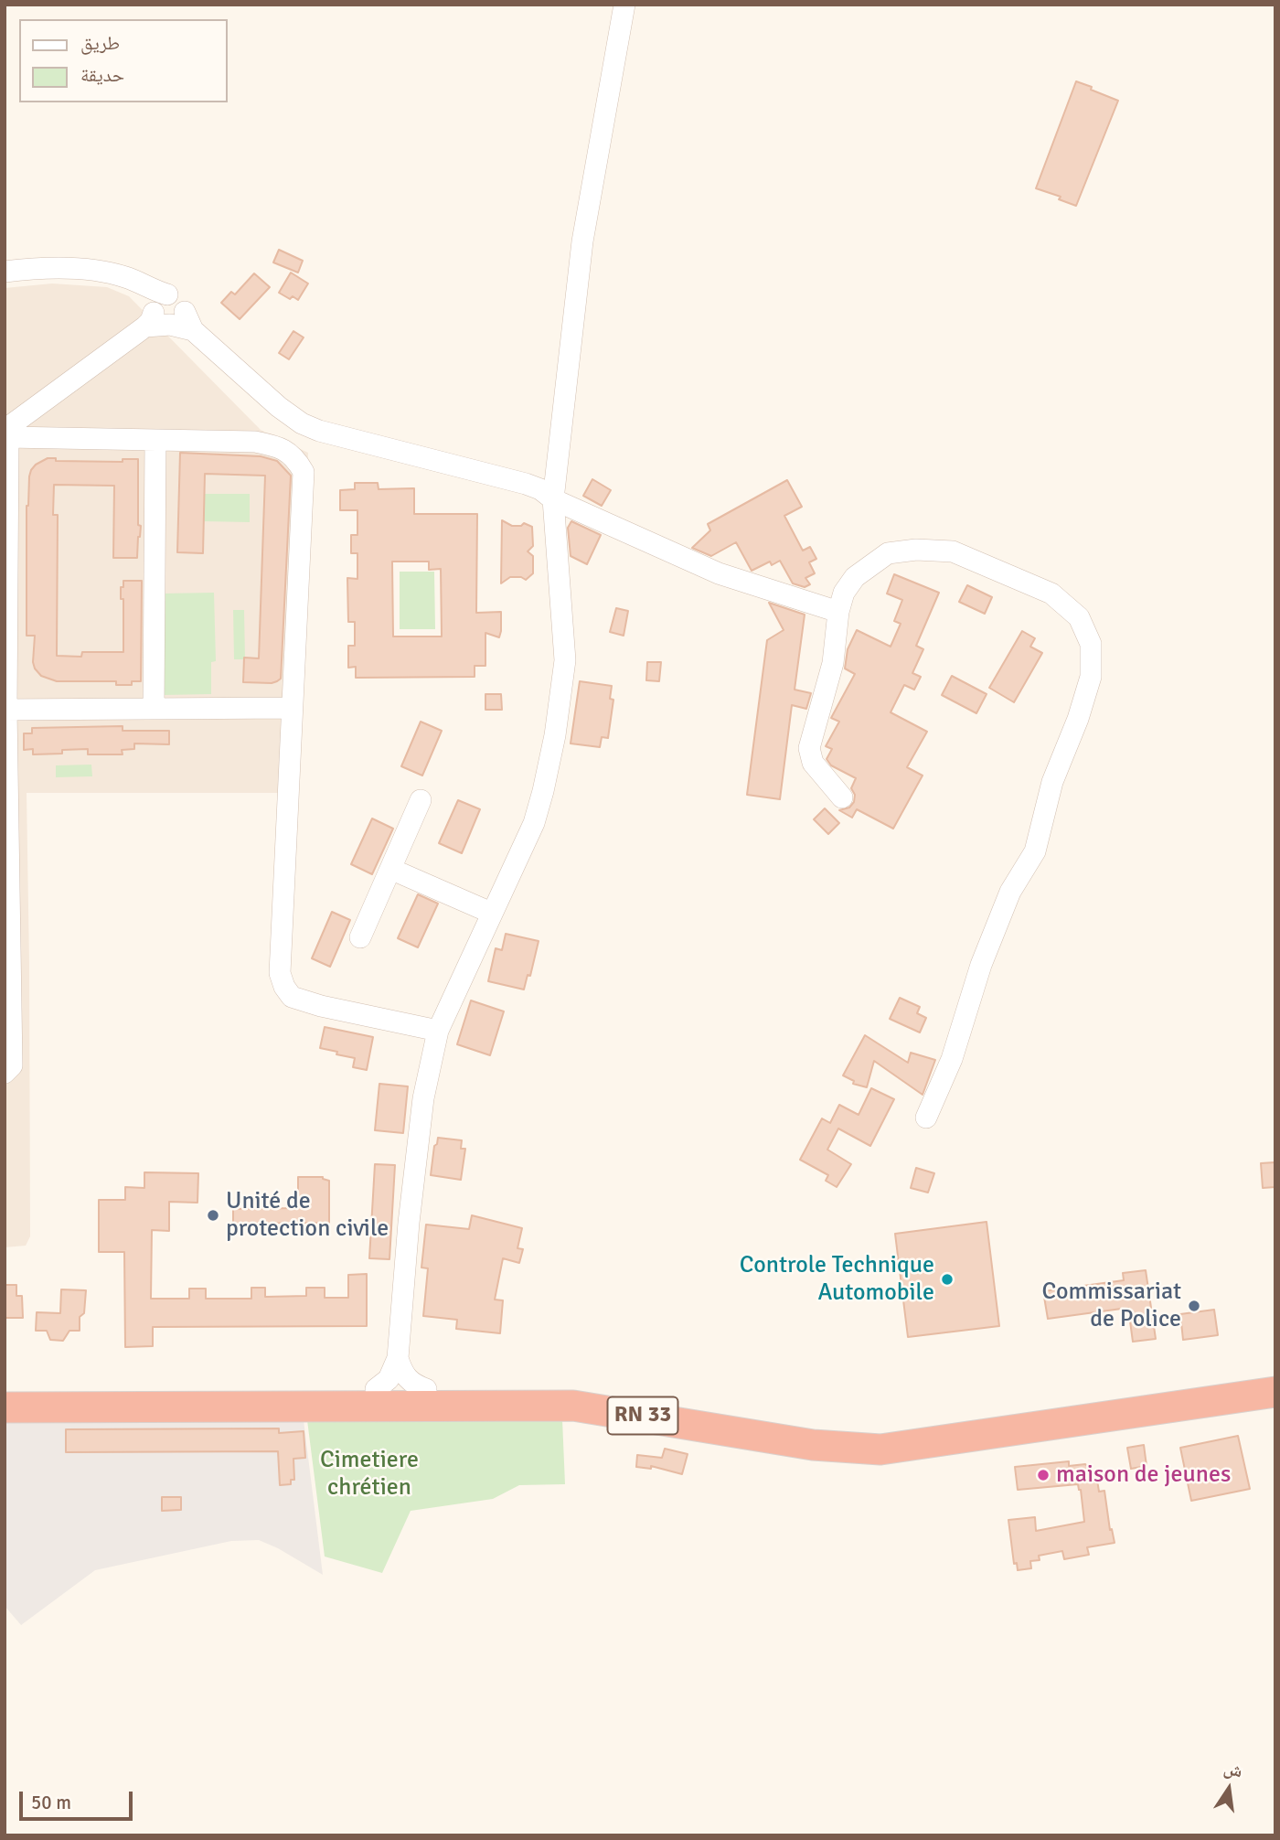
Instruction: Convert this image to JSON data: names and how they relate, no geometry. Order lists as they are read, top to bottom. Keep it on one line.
{"streets":{"highway":["RN 33"]},"parks":["Cimetiere chrétien"],"places":["Unité de protection civile","Controle Technique Automobile","Commissariat de Police","maison de jeunes"],"legend":["طريق","حديقة"],"scale_bar":"50 m","north":"top"}
